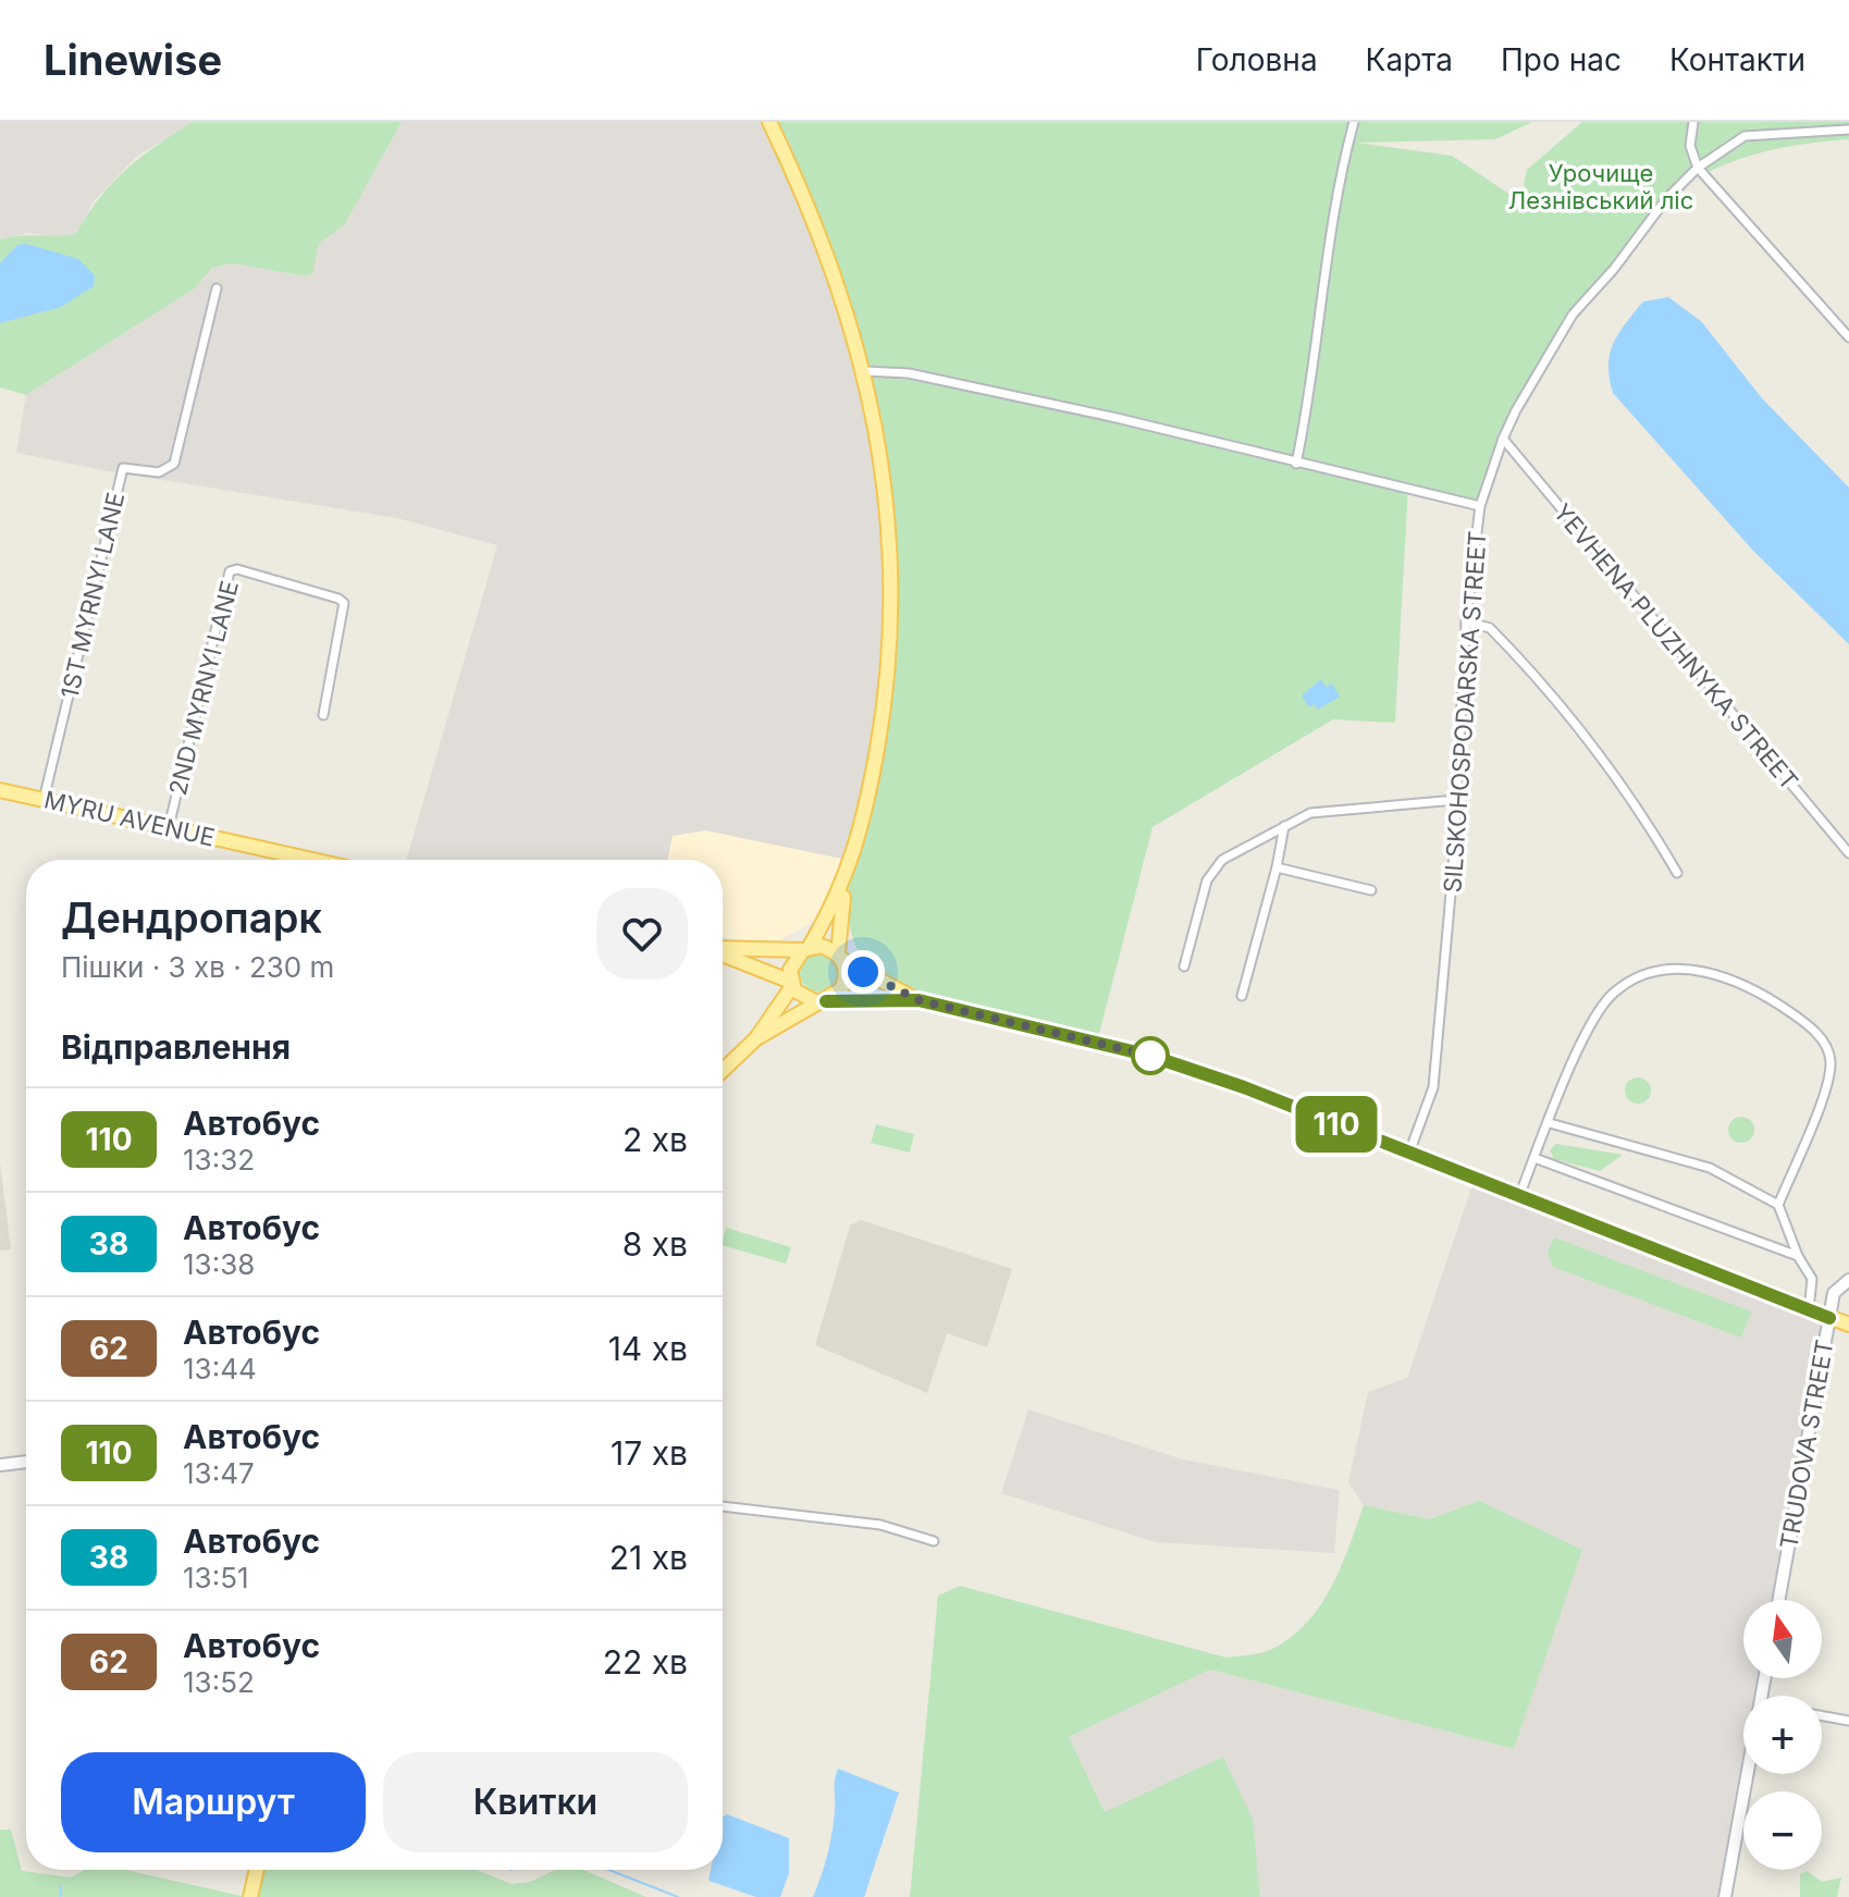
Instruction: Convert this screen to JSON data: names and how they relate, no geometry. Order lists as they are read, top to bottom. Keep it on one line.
{"streets":{"main road":["MYRU AVENUE","TRUDOVA STREET"],"street":["1ST MYRNYI LANE","YEVHENA PLUZHNYKA STREET","2ND MYRNYI LANE","SILSKOHOSPODARSKA STREET"]},"crossings":[["1ST MYRNYI LANE","MYRU AVENUE"],["YEVHENA PLUZHNYKA STREET","SILSKOHOSPODARSKA STREET"],["2ND MYRNYI LANE","MYRU AVENUE"]],"parks":["Урочище Лезнівський ліс"],"lines":["bus line 110"],"north":"top","page":{"header":"Linewise","nav":["Головна","Карта","Про нас","Контакти"],"on_map":"110","heading":[["Дендропарк","Пішки · 3 хв · 230 m"],"Відправлення"],"list":[{"mark":"110","name":"Автобус","note":"13:32","value":"2 хв"},{"mark":"38","name":"Автобус","note":"13:38","value":"8 хв"},{"mark":"62","name":"Автобус","note":"13:44","value":"14 хв"},{"mark":"110","name":"Автобус","note":"13:47","value":"17 хв"},{"mark":"38","name":"Автобус","note":"13:51","value":"21 хв"},{"mark":"62","name":"Автобус","note":"13:52","value":"22 хв"}],"map_buttons":["+","−"],"buttons":["Маршрут","Квитки"]}}
